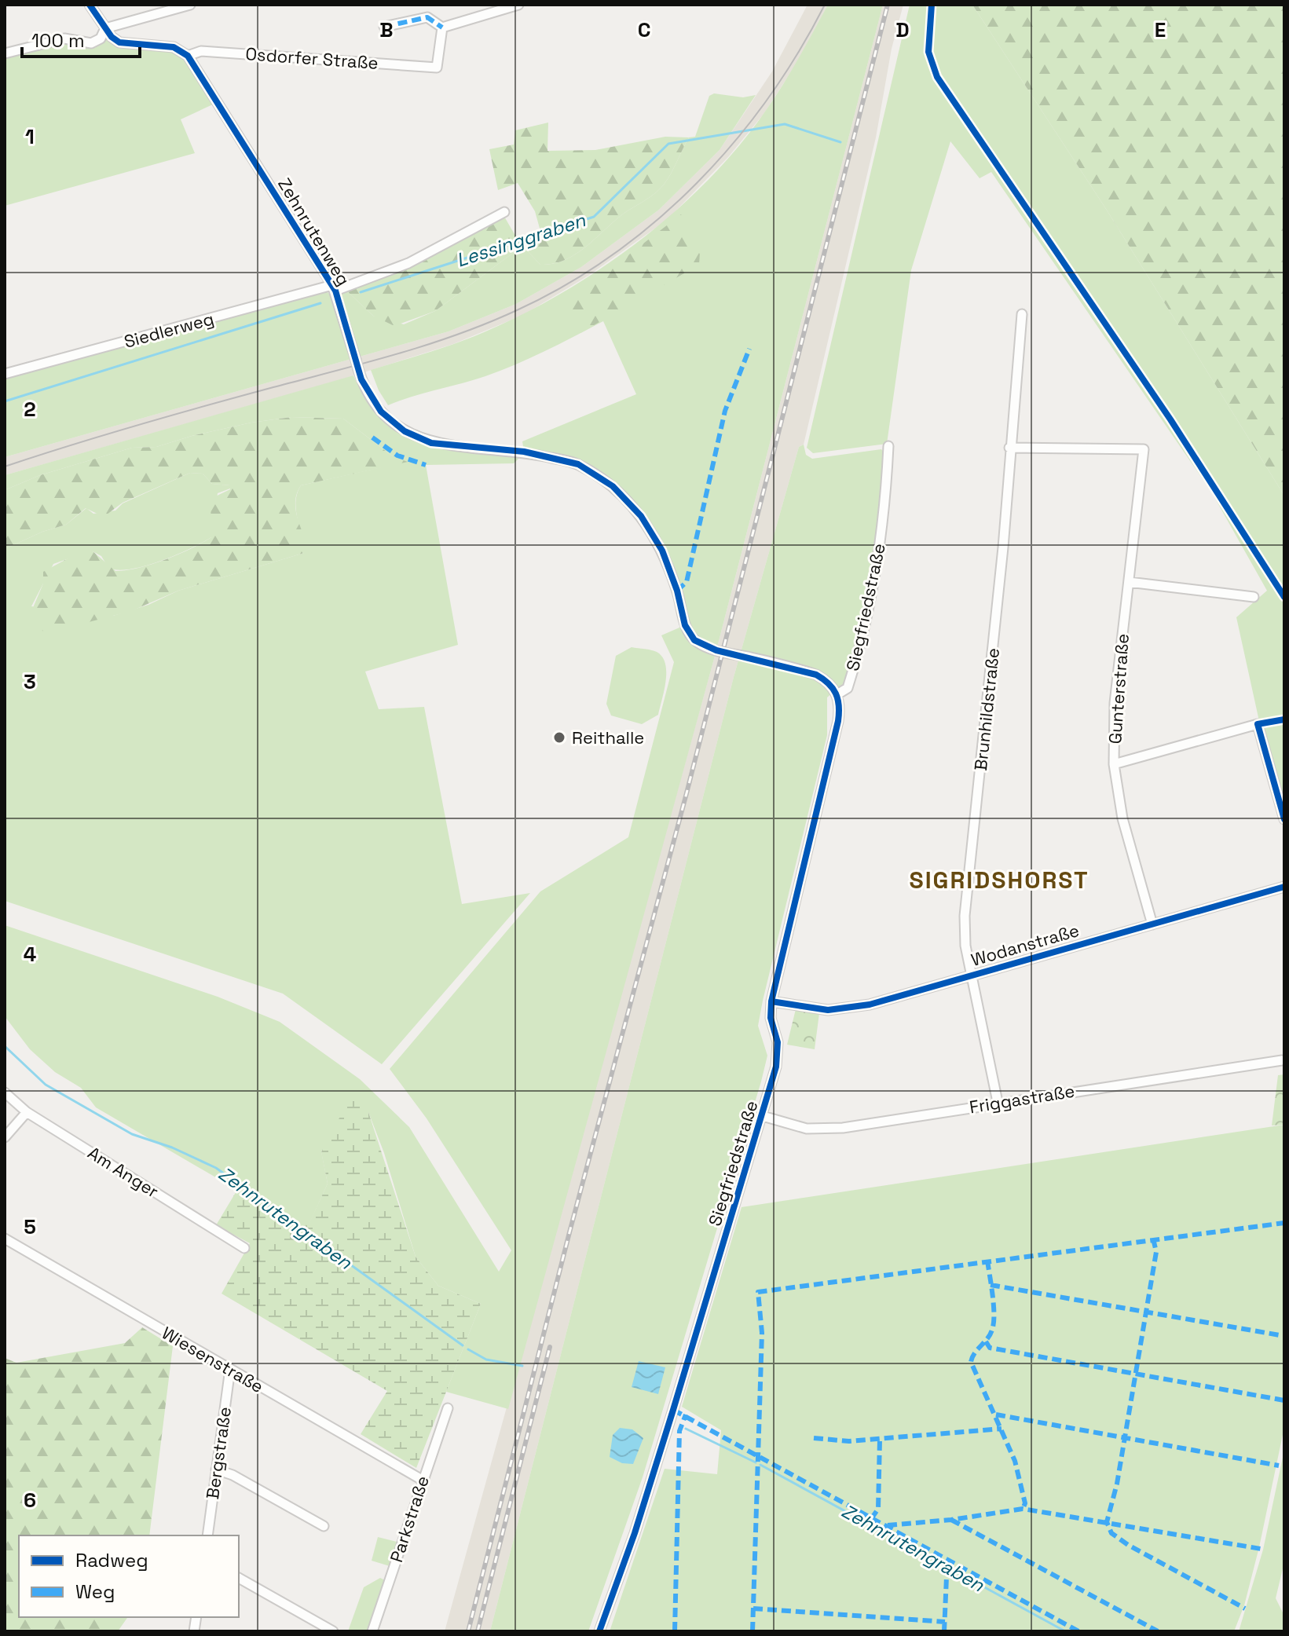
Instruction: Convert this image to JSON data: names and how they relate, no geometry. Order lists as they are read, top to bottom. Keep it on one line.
{"streets":{"street":["Osdorfer Straße","Zehnrutenweg","Siedlerweg","Siegfriedstraße","Gunterstraße","Brunhildstraße","Wodanstraße","Friggastraße","Am Anger","Wiesenstraße","Bergstraße","Parkstraße"]},"crossings":[["Osdorfer Straße","Zehnrutenweg"],["Zehnrutenweg","Siedlerweg"],["Zehnrutenweg","Siegfriedstraße"],["Siegfriedstraße","Wodanstraße"],["Siegfriedstraße","Friggastraße"],["Gunterstraße","Brunhildstraße"],["Gunterstraße","Wodanstraße"],["Brunhildstraße","Wodanstraße"],["Brunhildstraße","Friggastraße"],["Wiesenstraße","Bergstraße"],["Wiesenstraße","Parkstraße"]],"districts":["SIGRIDSHORST"],"water":["Lessinggraben","Zehnrutengraben"],"places":["Reithalle"],"legend":["Radweg","Weg"],"scale_bar":"100 m","grid":{"columns":["B","C","D","E"],"rows":["1","2","3","4","5","6"]}}
